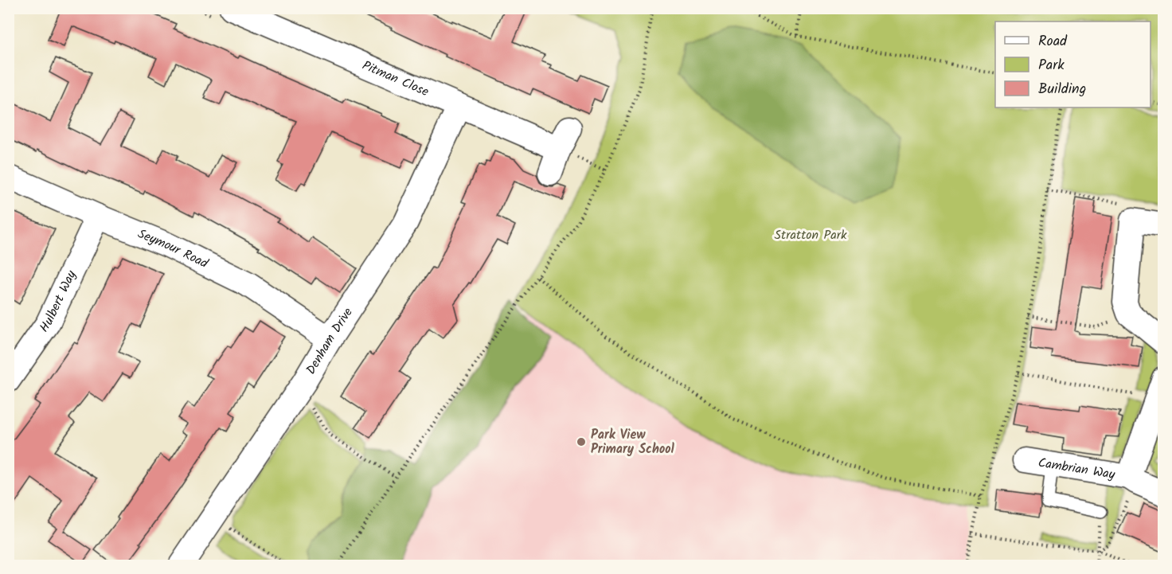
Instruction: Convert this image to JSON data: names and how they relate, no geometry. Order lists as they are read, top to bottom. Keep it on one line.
{"streets":{"street":["Pitman Close","Seymour Road","Hulbert Way","Denham Drive","Cambrian Way"]},"crossings":[["Pitman Close","Denham Drive"],["Seymour Road","Hulbert Way"],["Seymour Road","Denham Drive"]],"parks":["Stratton Park"],"places":["Park View Primary School"],"legend":["Road","Park","Building"]}
